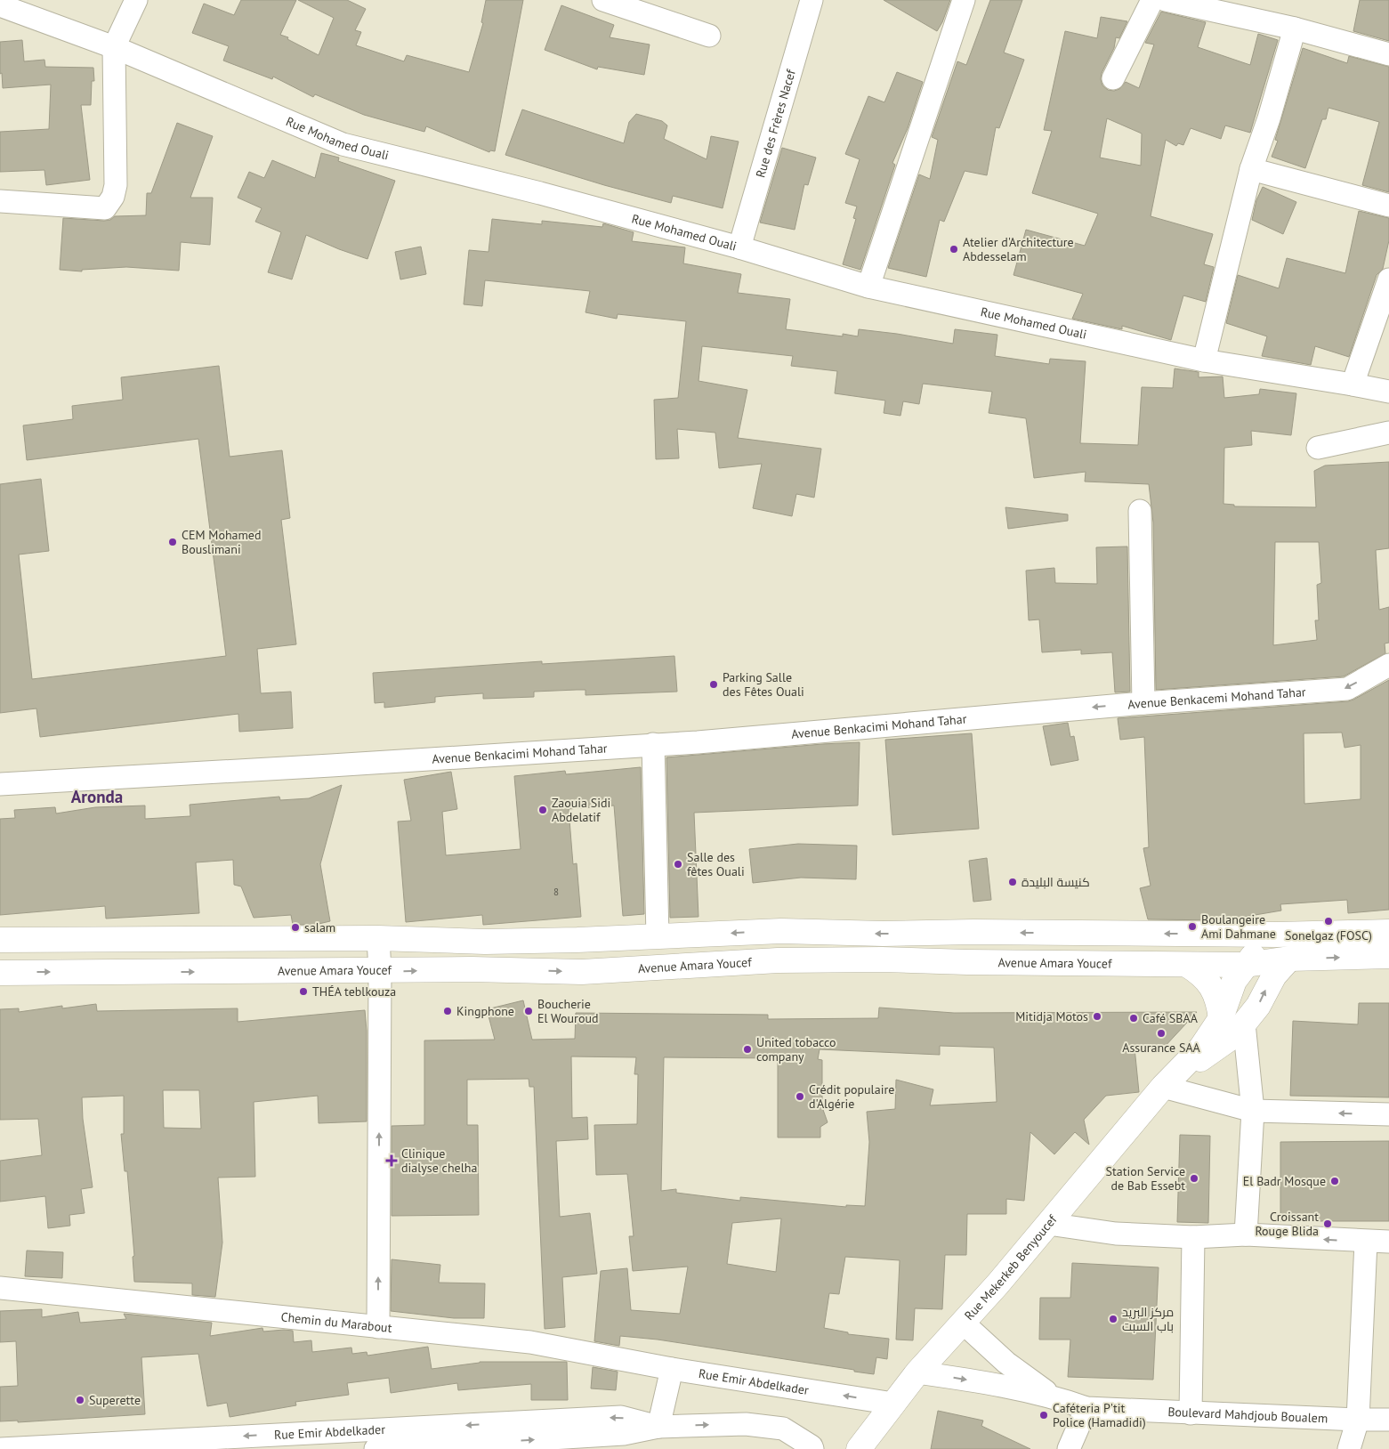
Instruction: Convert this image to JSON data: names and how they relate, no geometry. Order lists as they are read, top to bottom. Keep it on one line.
{"streets":{"main road":["Avenue Amara Youcef","Rue Mekerkeb Benyoucef"],"street":["Rue des Frères Nacef","Rue Mohamed Ouali","Avenue Benkacemi Mohand Tahar","Avenue Benkacimi Mohand Tahar","Chemin du Marabout","Rue Emir Abdelkader","Boulevard Mahdjoub Boualem"]},"crossings":[["Rue des Frères Nacef","Rue Mohamed Ouali"],["Avenue Benkacemi Mohand Tahar","Avenue Benkacimi Mohand Tahar"],["Rue Mekerkeb Benyoucef","Rue Emir Abdelkader"],["Rue Mekerkeb Benyoucef","Boulevard Mahdjoub Boualem"],["Chemin du Marabout","Rue Emir Abdelkader"]],"one_way":["Avenue Benkacemi Mohand Tahar"],"districts":["Aronda"],"places":{"other":["Atelier d'Architecture Abdesselam","CEM Mohamed Bouslimani","Parking Salle des Fêtes Ouali","Zaouia Sidi Abdelatif","Salle des fêtes Ouali","كنيسة البليدة","Sonelgaz (FOSC)","Boulangeire Ami Dahmane","salam","THÉA teblkouza","Kingphone","Boucherie El Wouroud","Mitidja Motos","Café SBAA","Assurance SAA","United tobacco company","Crédit populaire d'Algérie","Station Service de Bab Essebt","El Badr Mosque","Croissant Rouge Blida","مركز البريد باب السبت","Superette","Caféteria P'tit Police (Hamadidi)"],"health":["Clinique dialyse chelha"]},"house_numbers":["8"]}
